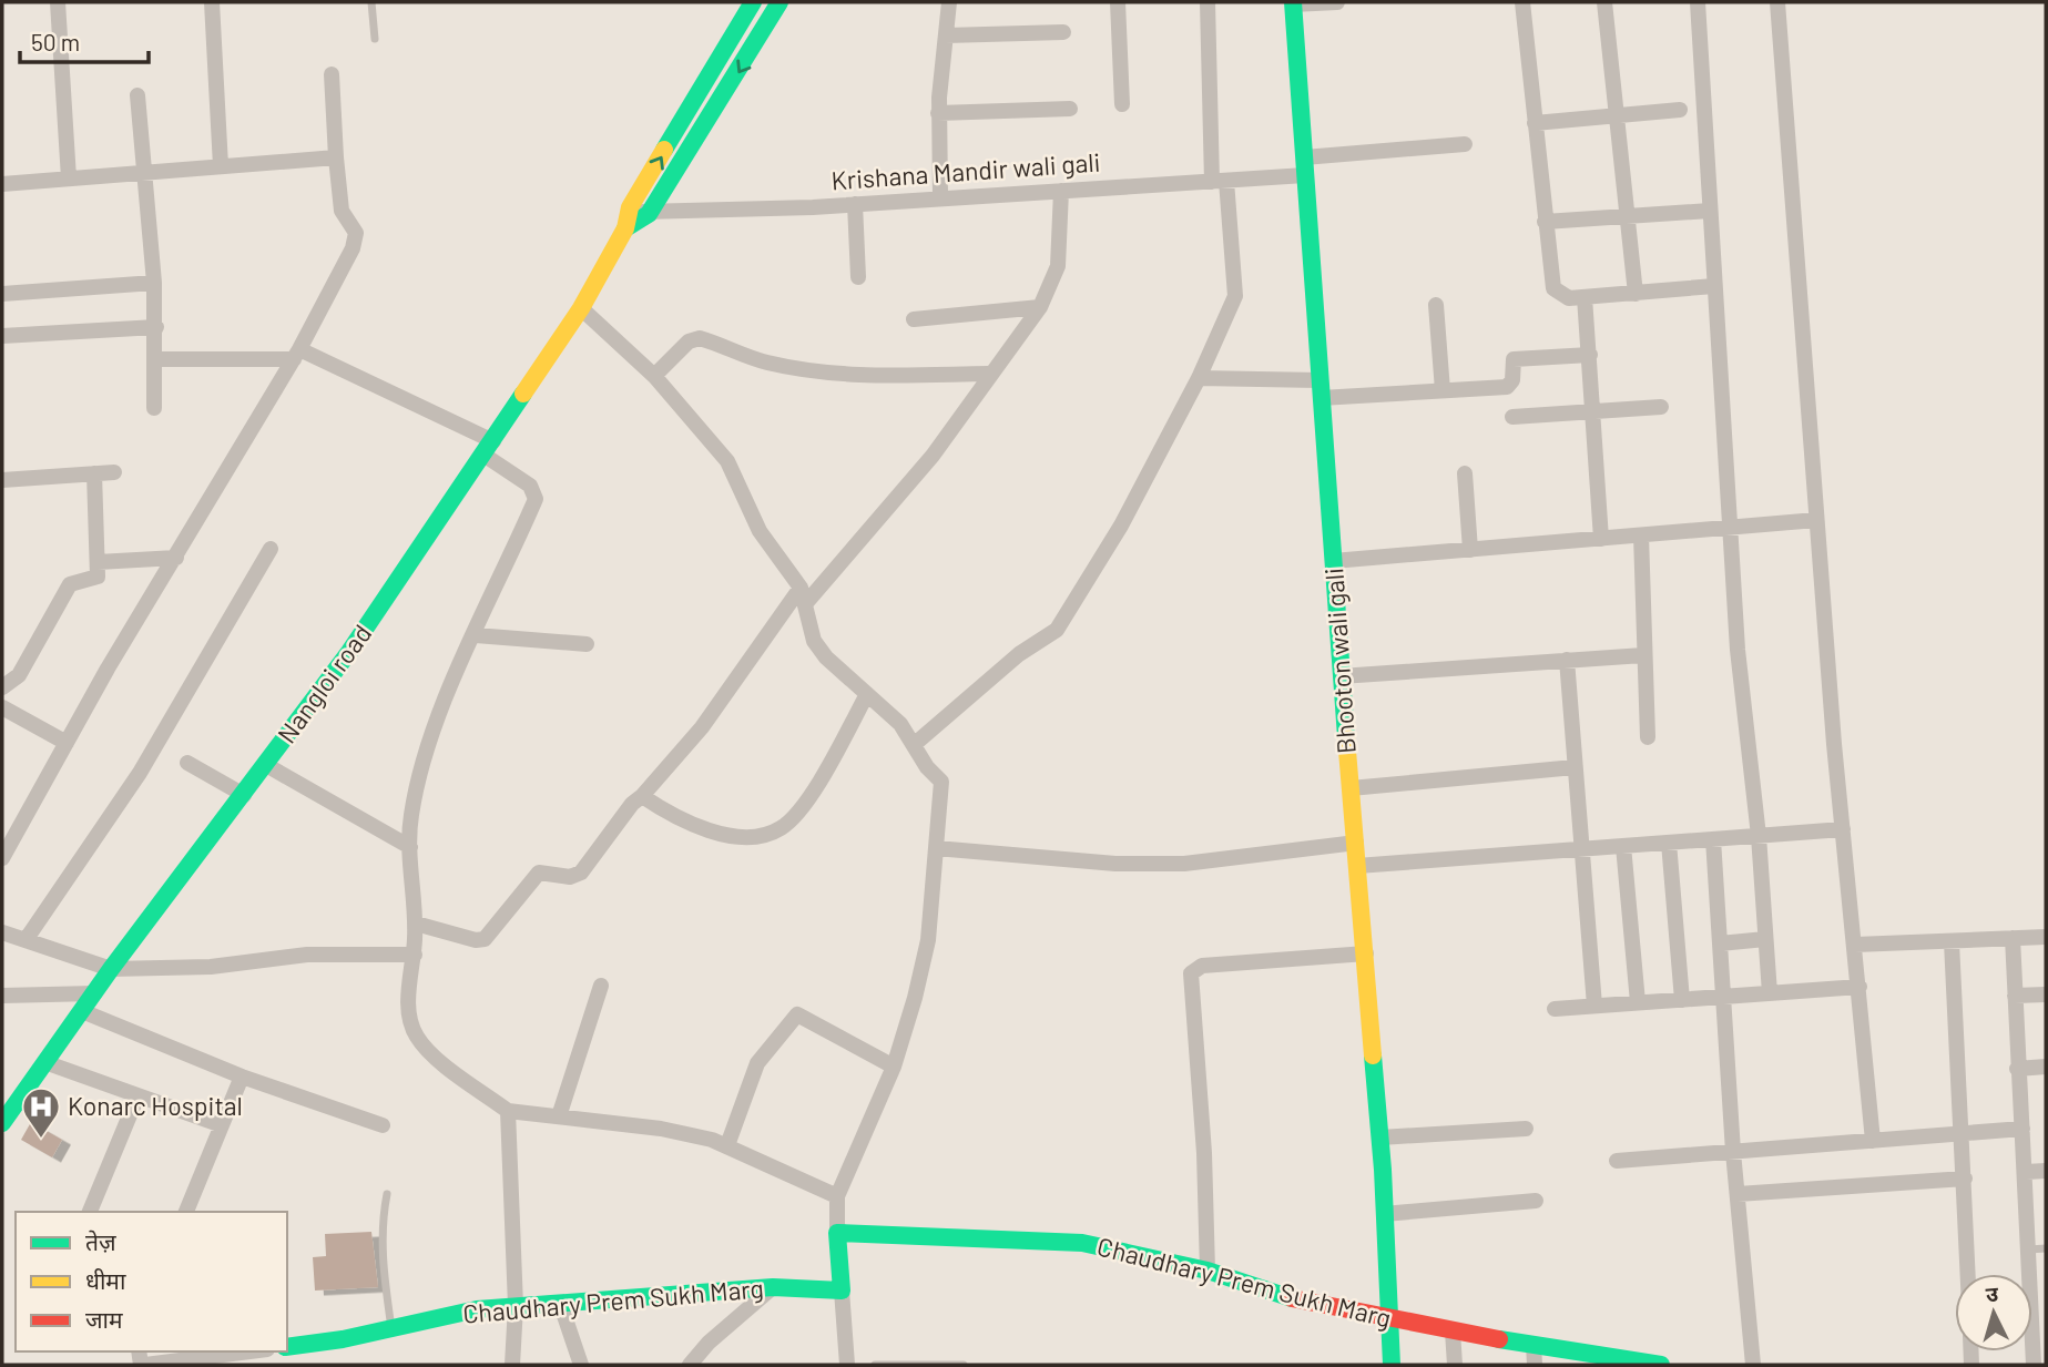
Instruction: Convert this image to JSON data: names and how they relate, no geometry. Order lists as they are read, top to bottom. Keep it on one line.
{"streets":{"street":["Krishana Mandir wali gali","Bhooton wali gali","Nangloi road","Chaudhary Prem Sukh Marg"]},"crossings":[["Krishana Mandir wali gali","Bhooton wali gali"],["Bhooton wali gali","Chaudhary Prem Sukh Marg"]],"places":{"hospital":["Konarc Hospital"]},"legend":["तेज़","धीमा","जाम"],"scale_bar":"50 m","north":"top"}
